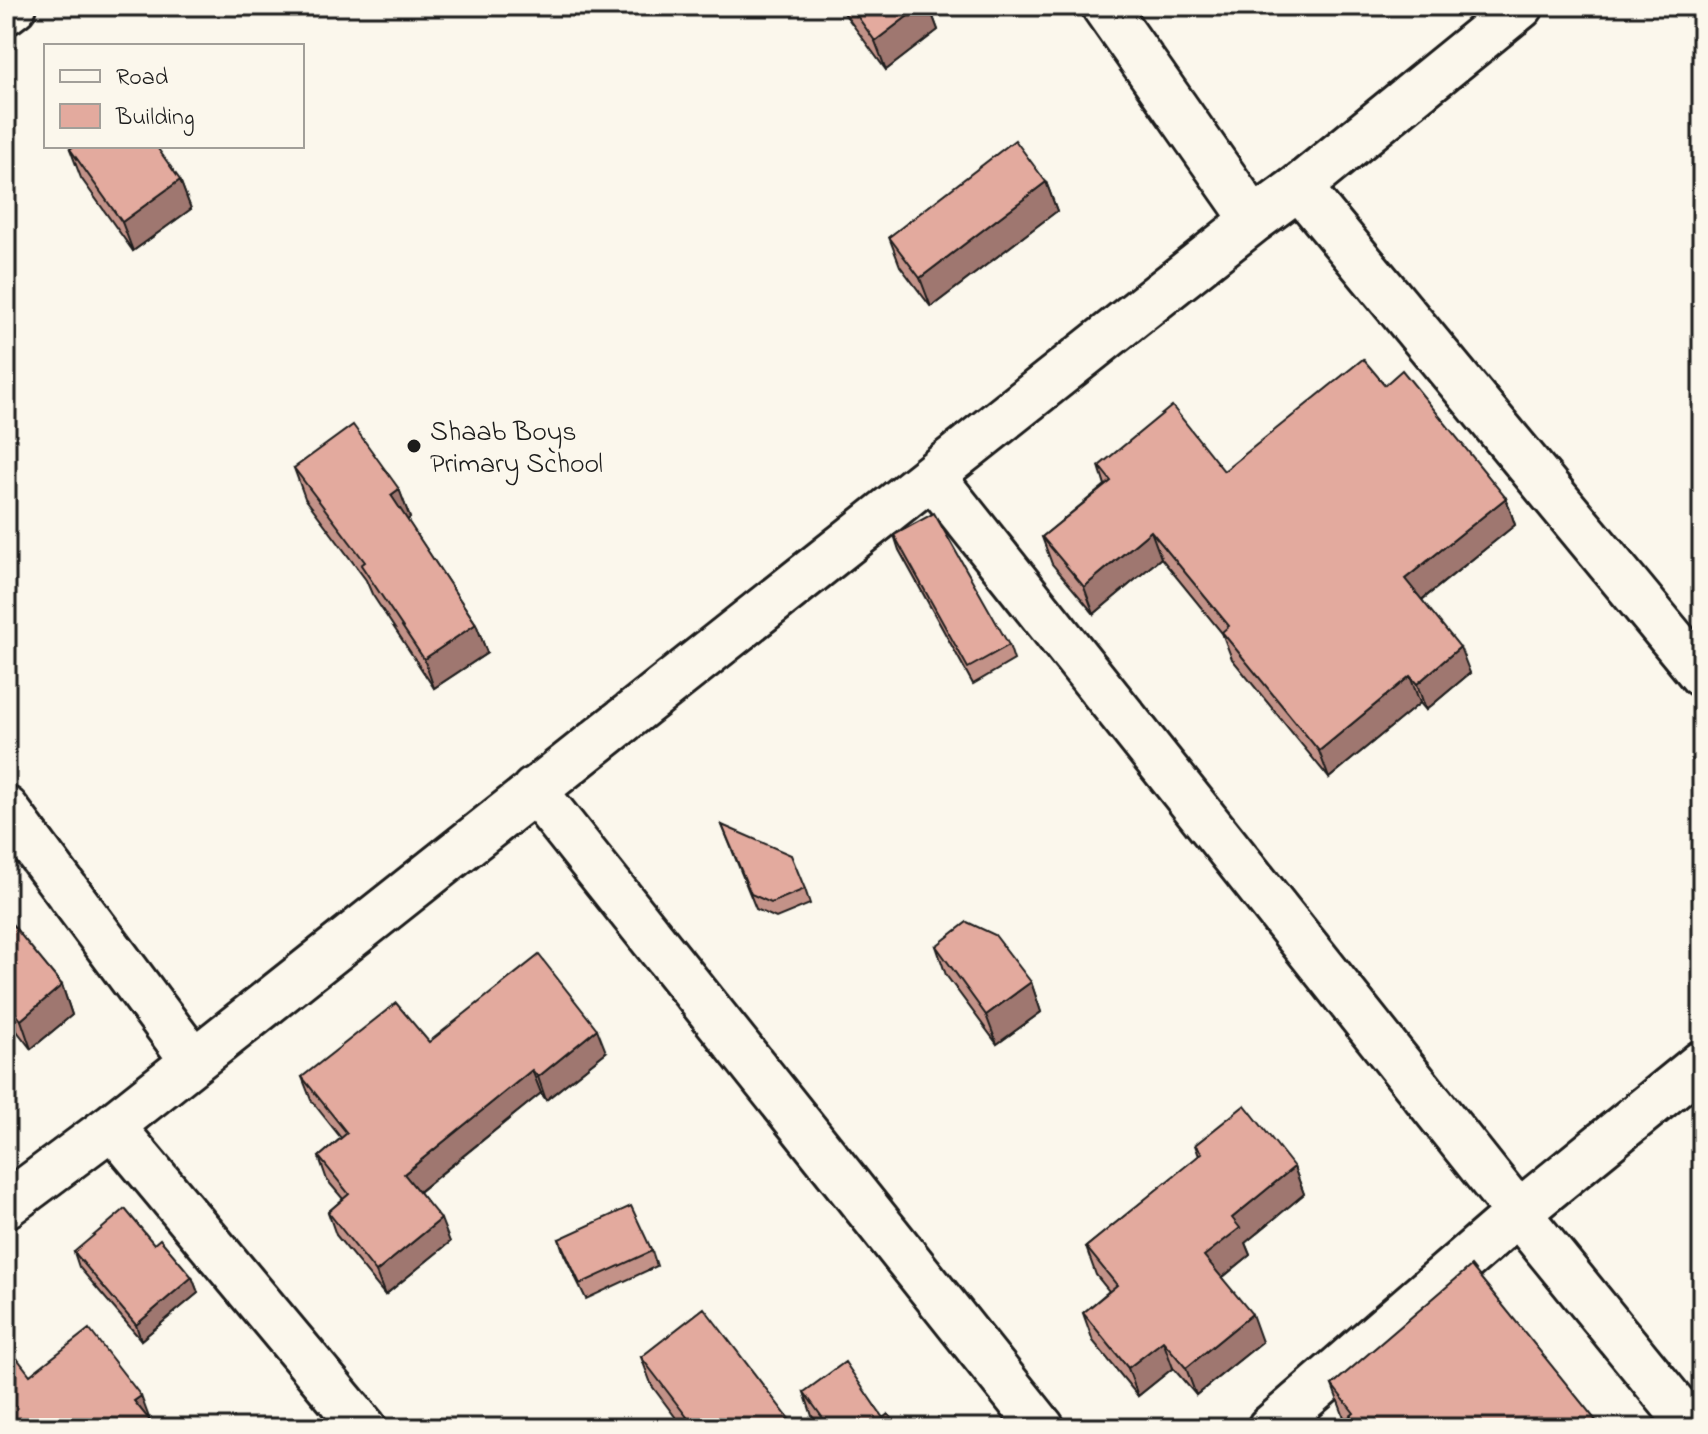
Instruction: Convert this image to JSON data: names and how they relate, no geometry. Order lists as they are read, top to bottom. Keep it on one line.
{"places":["Shaab Boys Primary School"],"legend":["Road","Building"]}
